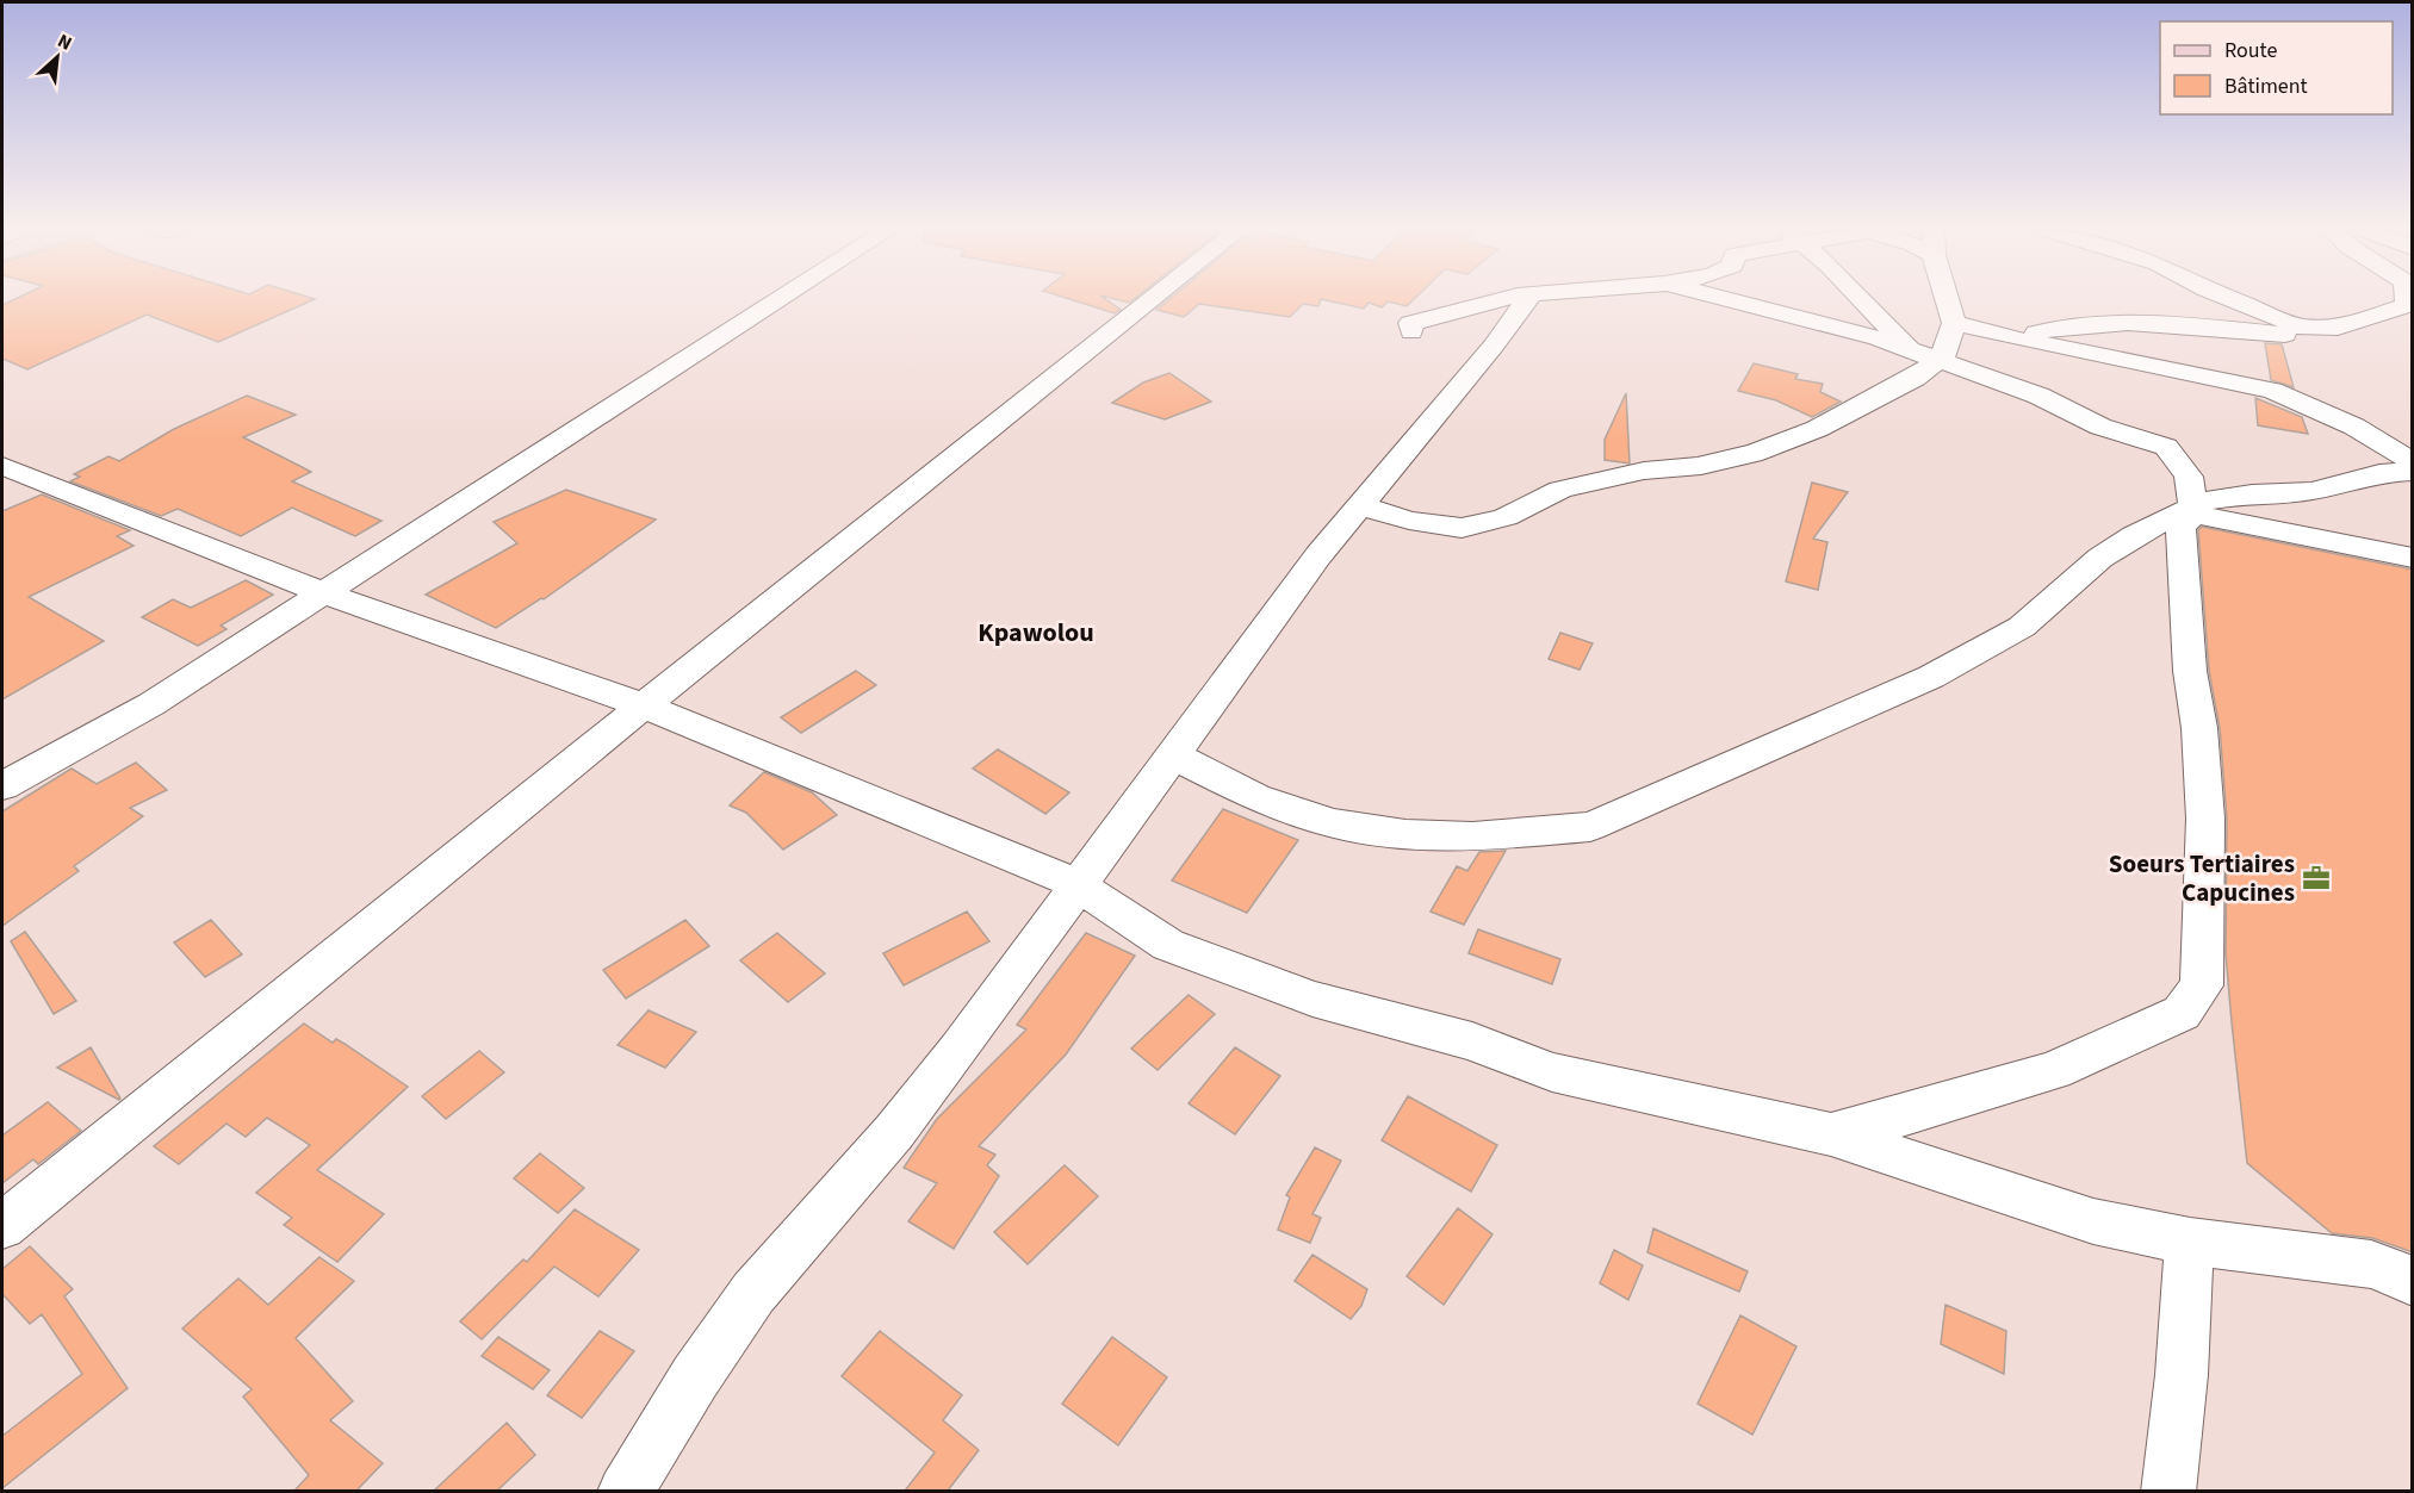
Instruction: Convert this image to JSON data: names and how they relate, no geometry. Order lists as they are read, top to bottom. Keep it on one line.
{"districts":["Kpawolou"],"places":{"office":["Soeurs Tertiaires Capucines"]},"legend":["Route","Bâtiment"],"north":"top right"}
